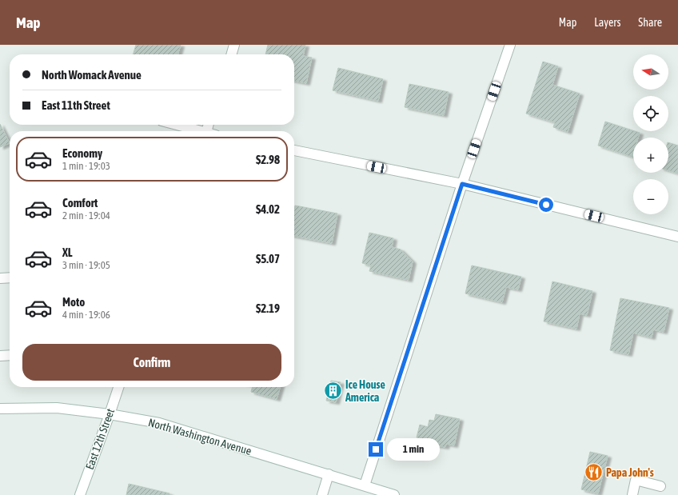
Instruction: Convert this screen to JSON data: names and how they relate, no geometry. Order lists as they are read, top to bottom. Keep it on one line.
{"streets":{"street":["North Washington Avenue","East 12th Street"]},"crossings":[["North Washington Avenue","East 12th Street"]],"places":{"building":["Ice House America"],"restaurant":["Papa John's"]},"north":"left","page":{"header":"Map","nav":["Map","Layers","Share"],"map_buttons":["+","−"],"banner":["North Womack Avenue","East 11th Street"],"list":[{"name":"Economy","note":"1 min · 19:03","value":"$2.98"},{"name":"Comfort","note":"2 min · 19:04","value":"$4.02"},{"name":"XL","note":"3 min · 19:05","value":"$5.07"},{"name":"Moto","note":"4 min · 19:06","value":"$2.19"}],"buttons":"Confirm","bubble":"1 min"}}
